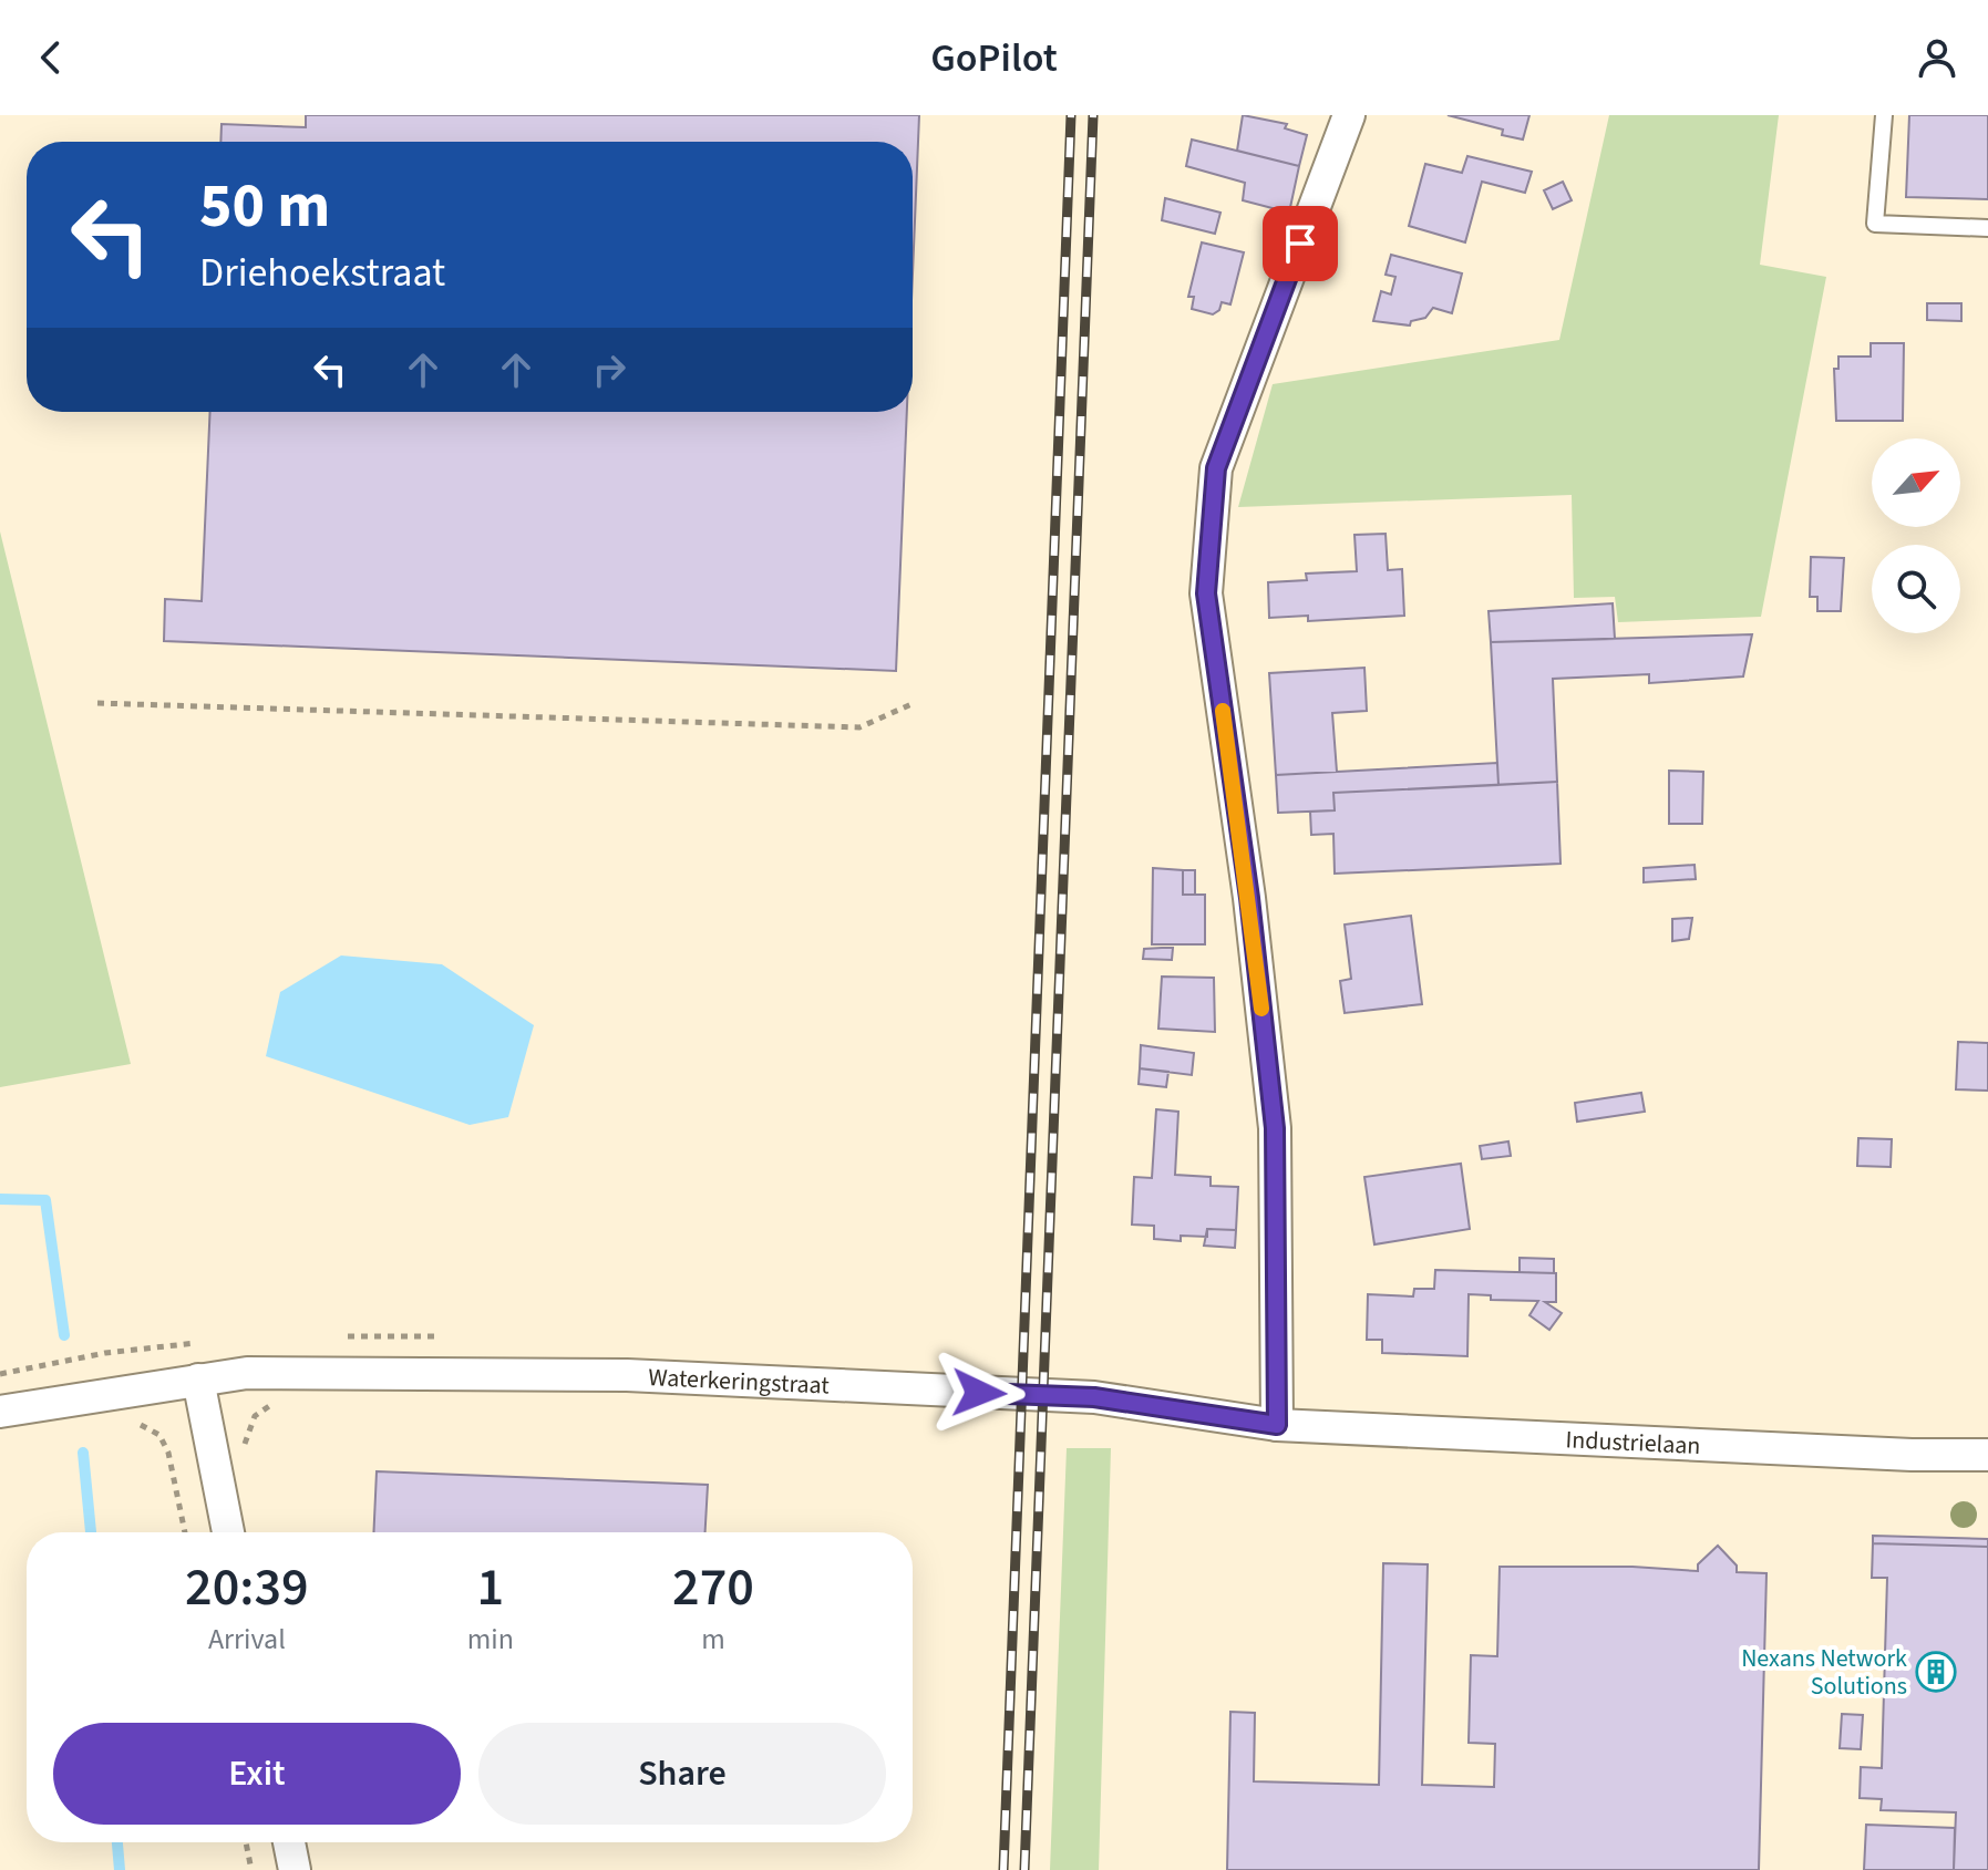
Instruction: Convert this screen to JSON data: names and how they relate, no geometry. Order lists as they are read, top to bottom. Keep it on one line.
{"streets":{"street":["Waterkeringstraat","Industrielaan"]},"crossings":[["Waterkeringstraat","Industrielaan"]],"places":{"building":["Nexans Network Solutions"]},"north":"top right","page":{"header":"GoPilot","turn":["50 m","Driehoekstraat"],"eta":["20:39","Arrival","1","min","270","m"],"buttons":["Exit","Share"]}}
